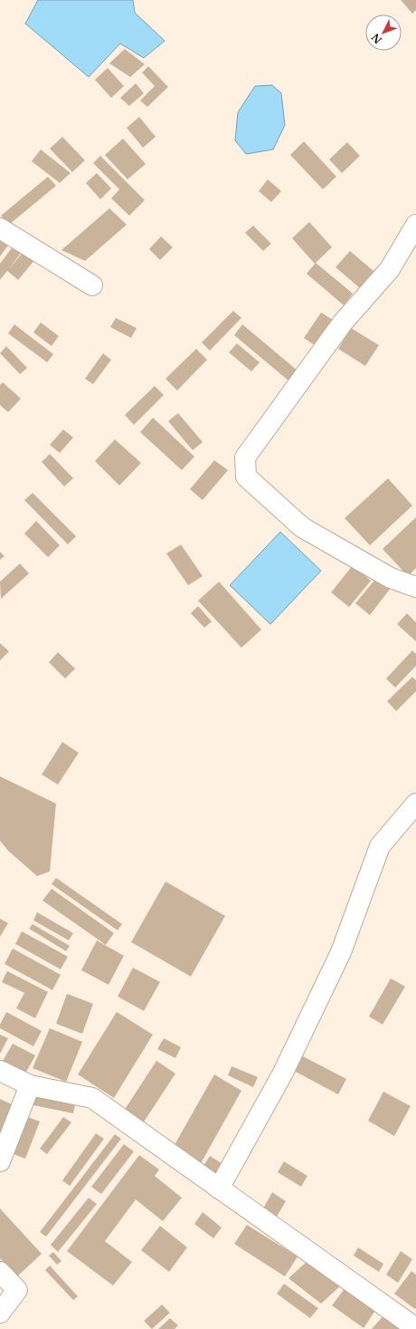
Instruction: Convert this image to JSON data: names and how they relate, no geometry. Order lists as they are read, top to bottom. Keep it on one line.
{"north":"bottom left"}
